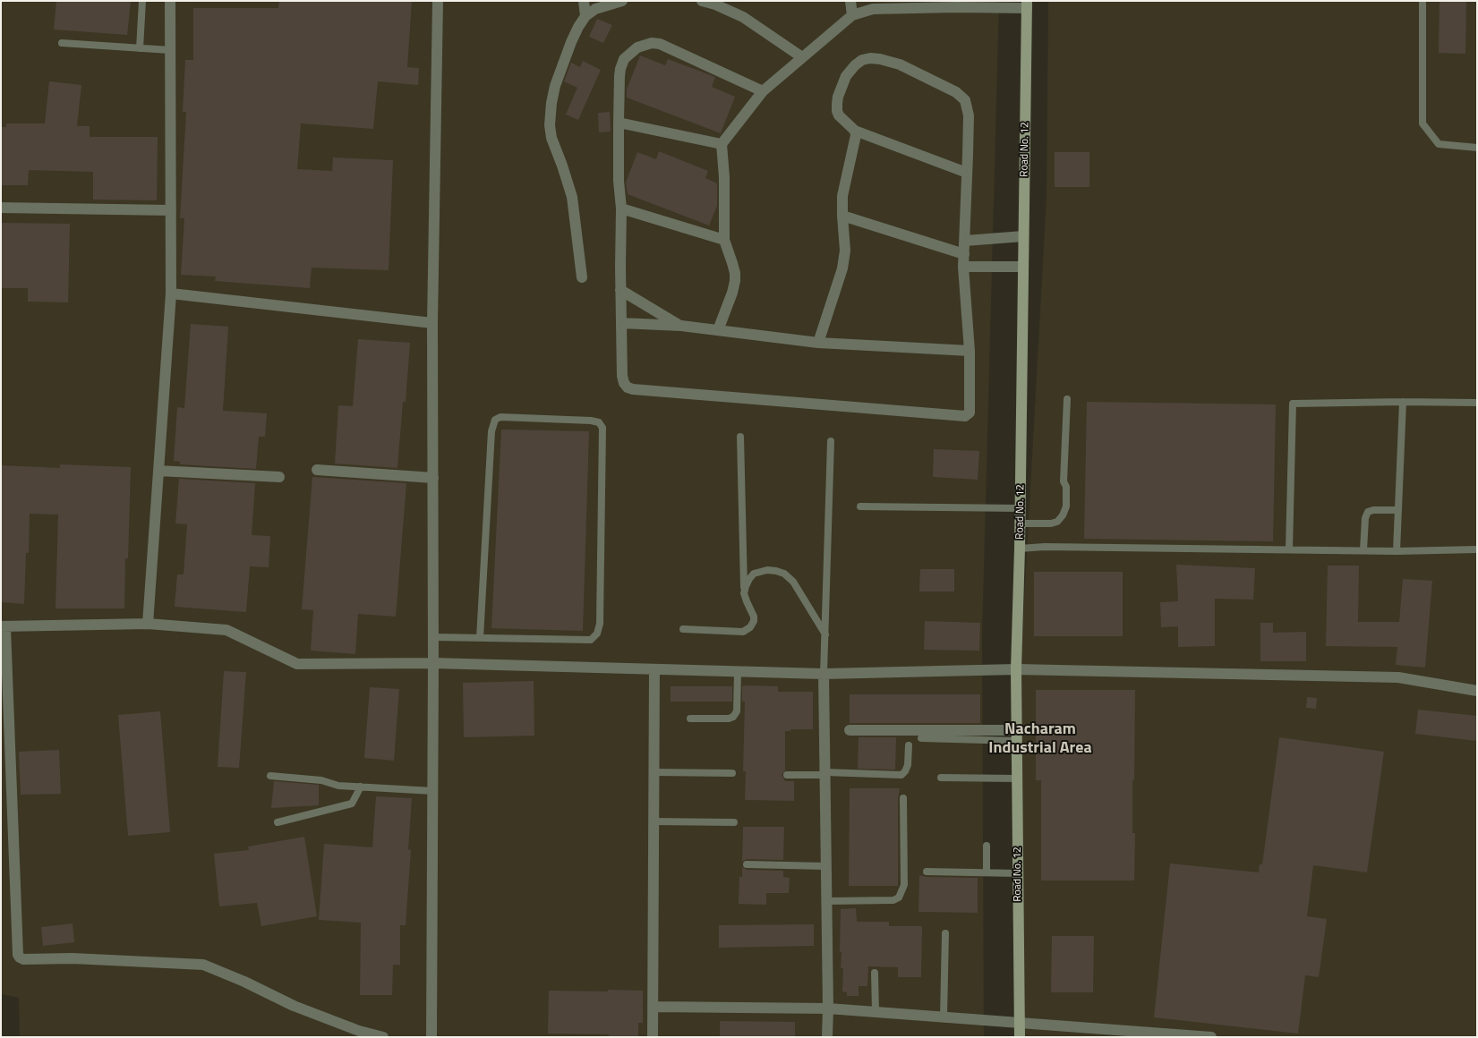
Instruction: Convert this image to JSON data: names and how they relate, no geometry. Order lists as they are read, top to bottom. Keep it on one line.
{"streets":{"street":["Road No. 12"]},"districts":["Nacharam Industrial Area"]}
